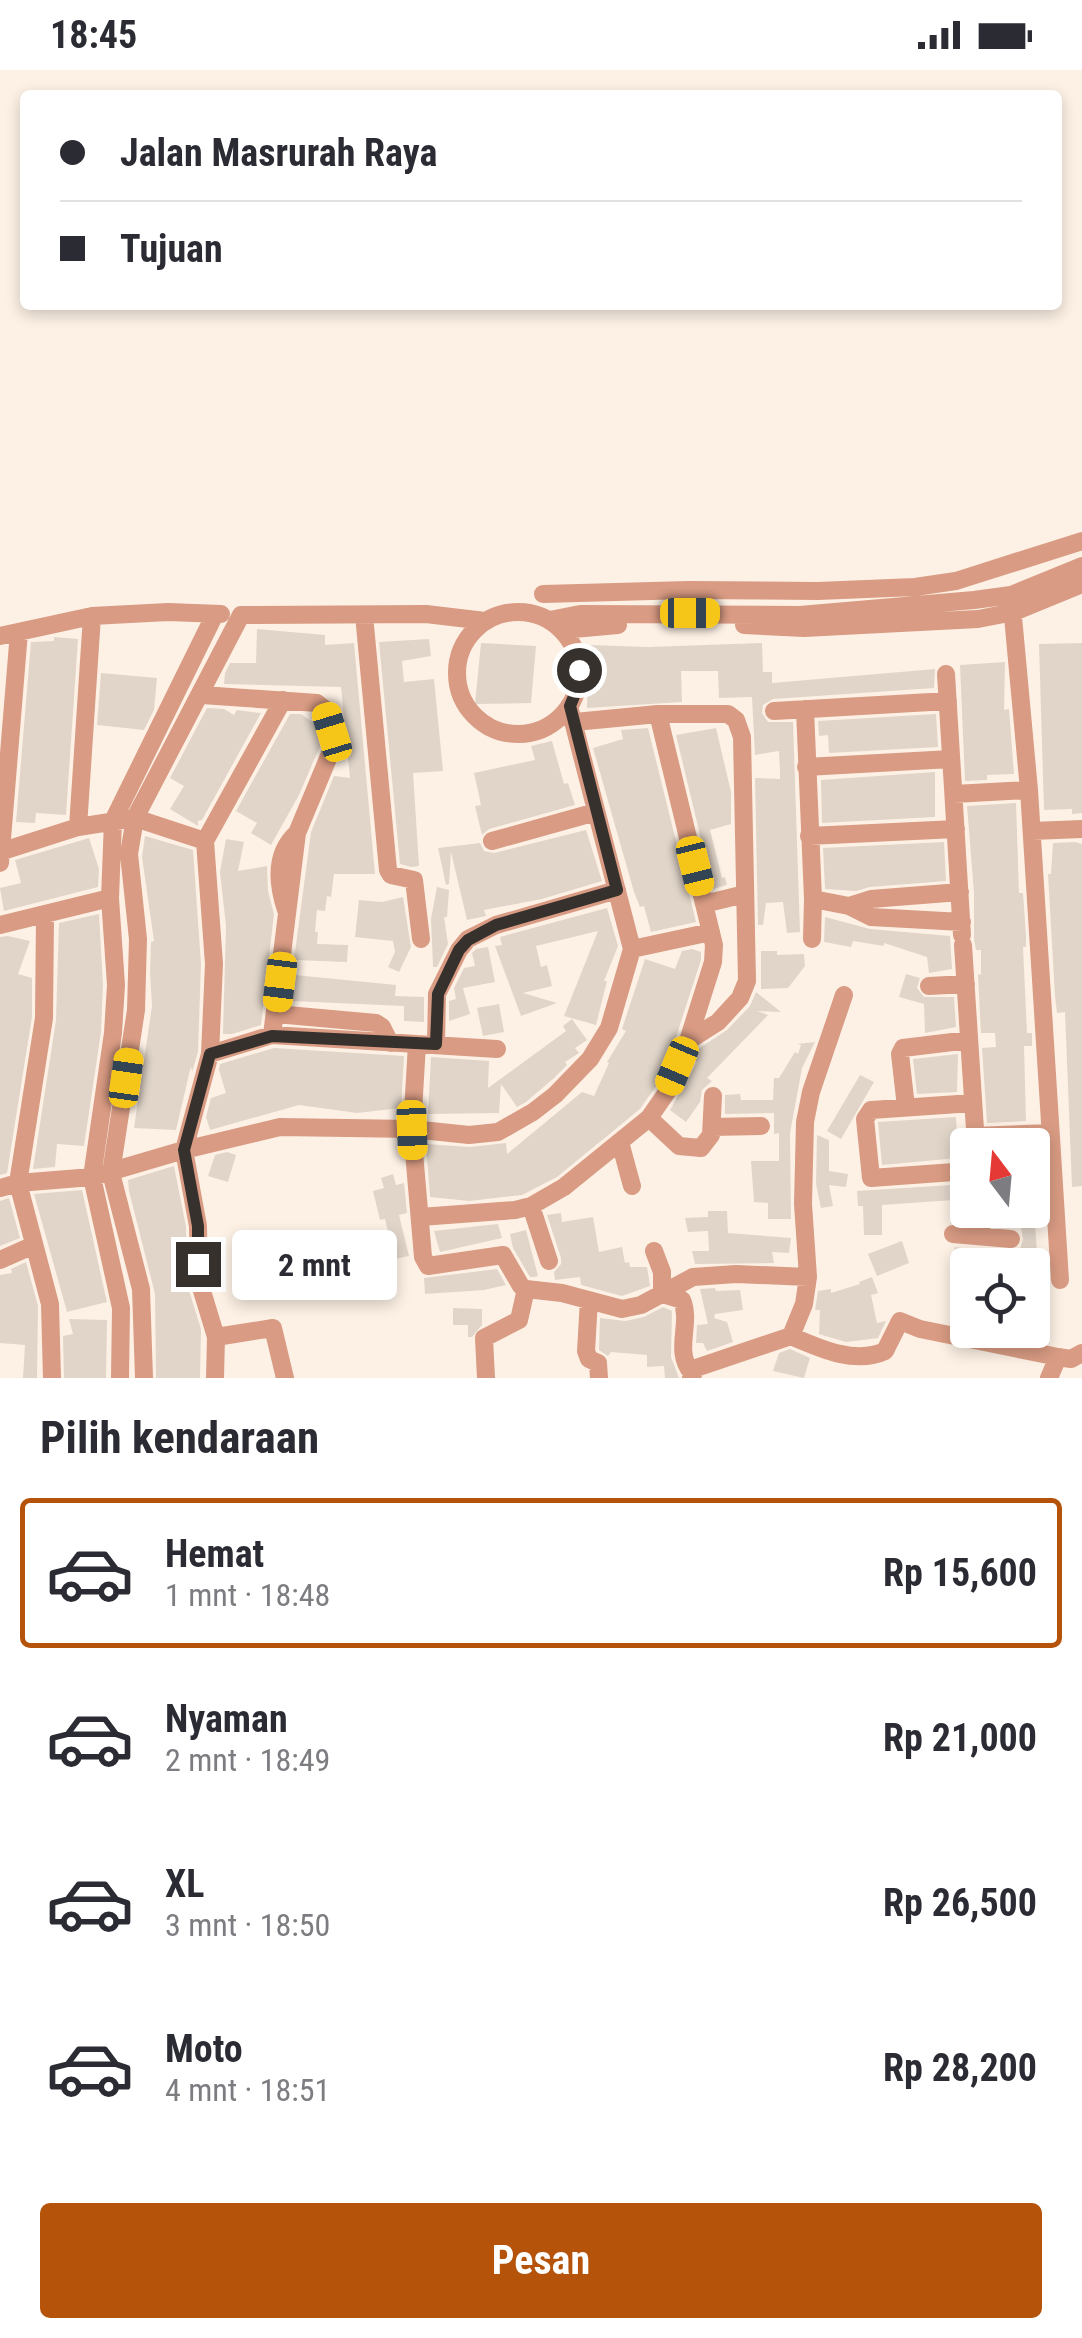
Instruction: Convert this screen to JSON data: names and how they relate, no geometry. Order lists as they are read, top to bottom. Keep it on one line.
{"north":"top","page":{"status":"18:45","banner":["Jalan Masrurah Raya","Tujuan"],"bubble":"2 mnt","heading":"Pilih kendaraan","list":[{"name":"Hemat","note":"1 mnt · 18:48","value":"Rp 15,600"},{"name":"Nyaman","note":"2 mnt · 18:49","value":"Rp 21,000"},{"name":"XL","note":"3 mnt · 18:50","value":"Rp 26,500"},{"name":"Moto","note":"4 mnt · 18:51","value":"Rp 28,200"}],"buttons":"Pesan"}}
